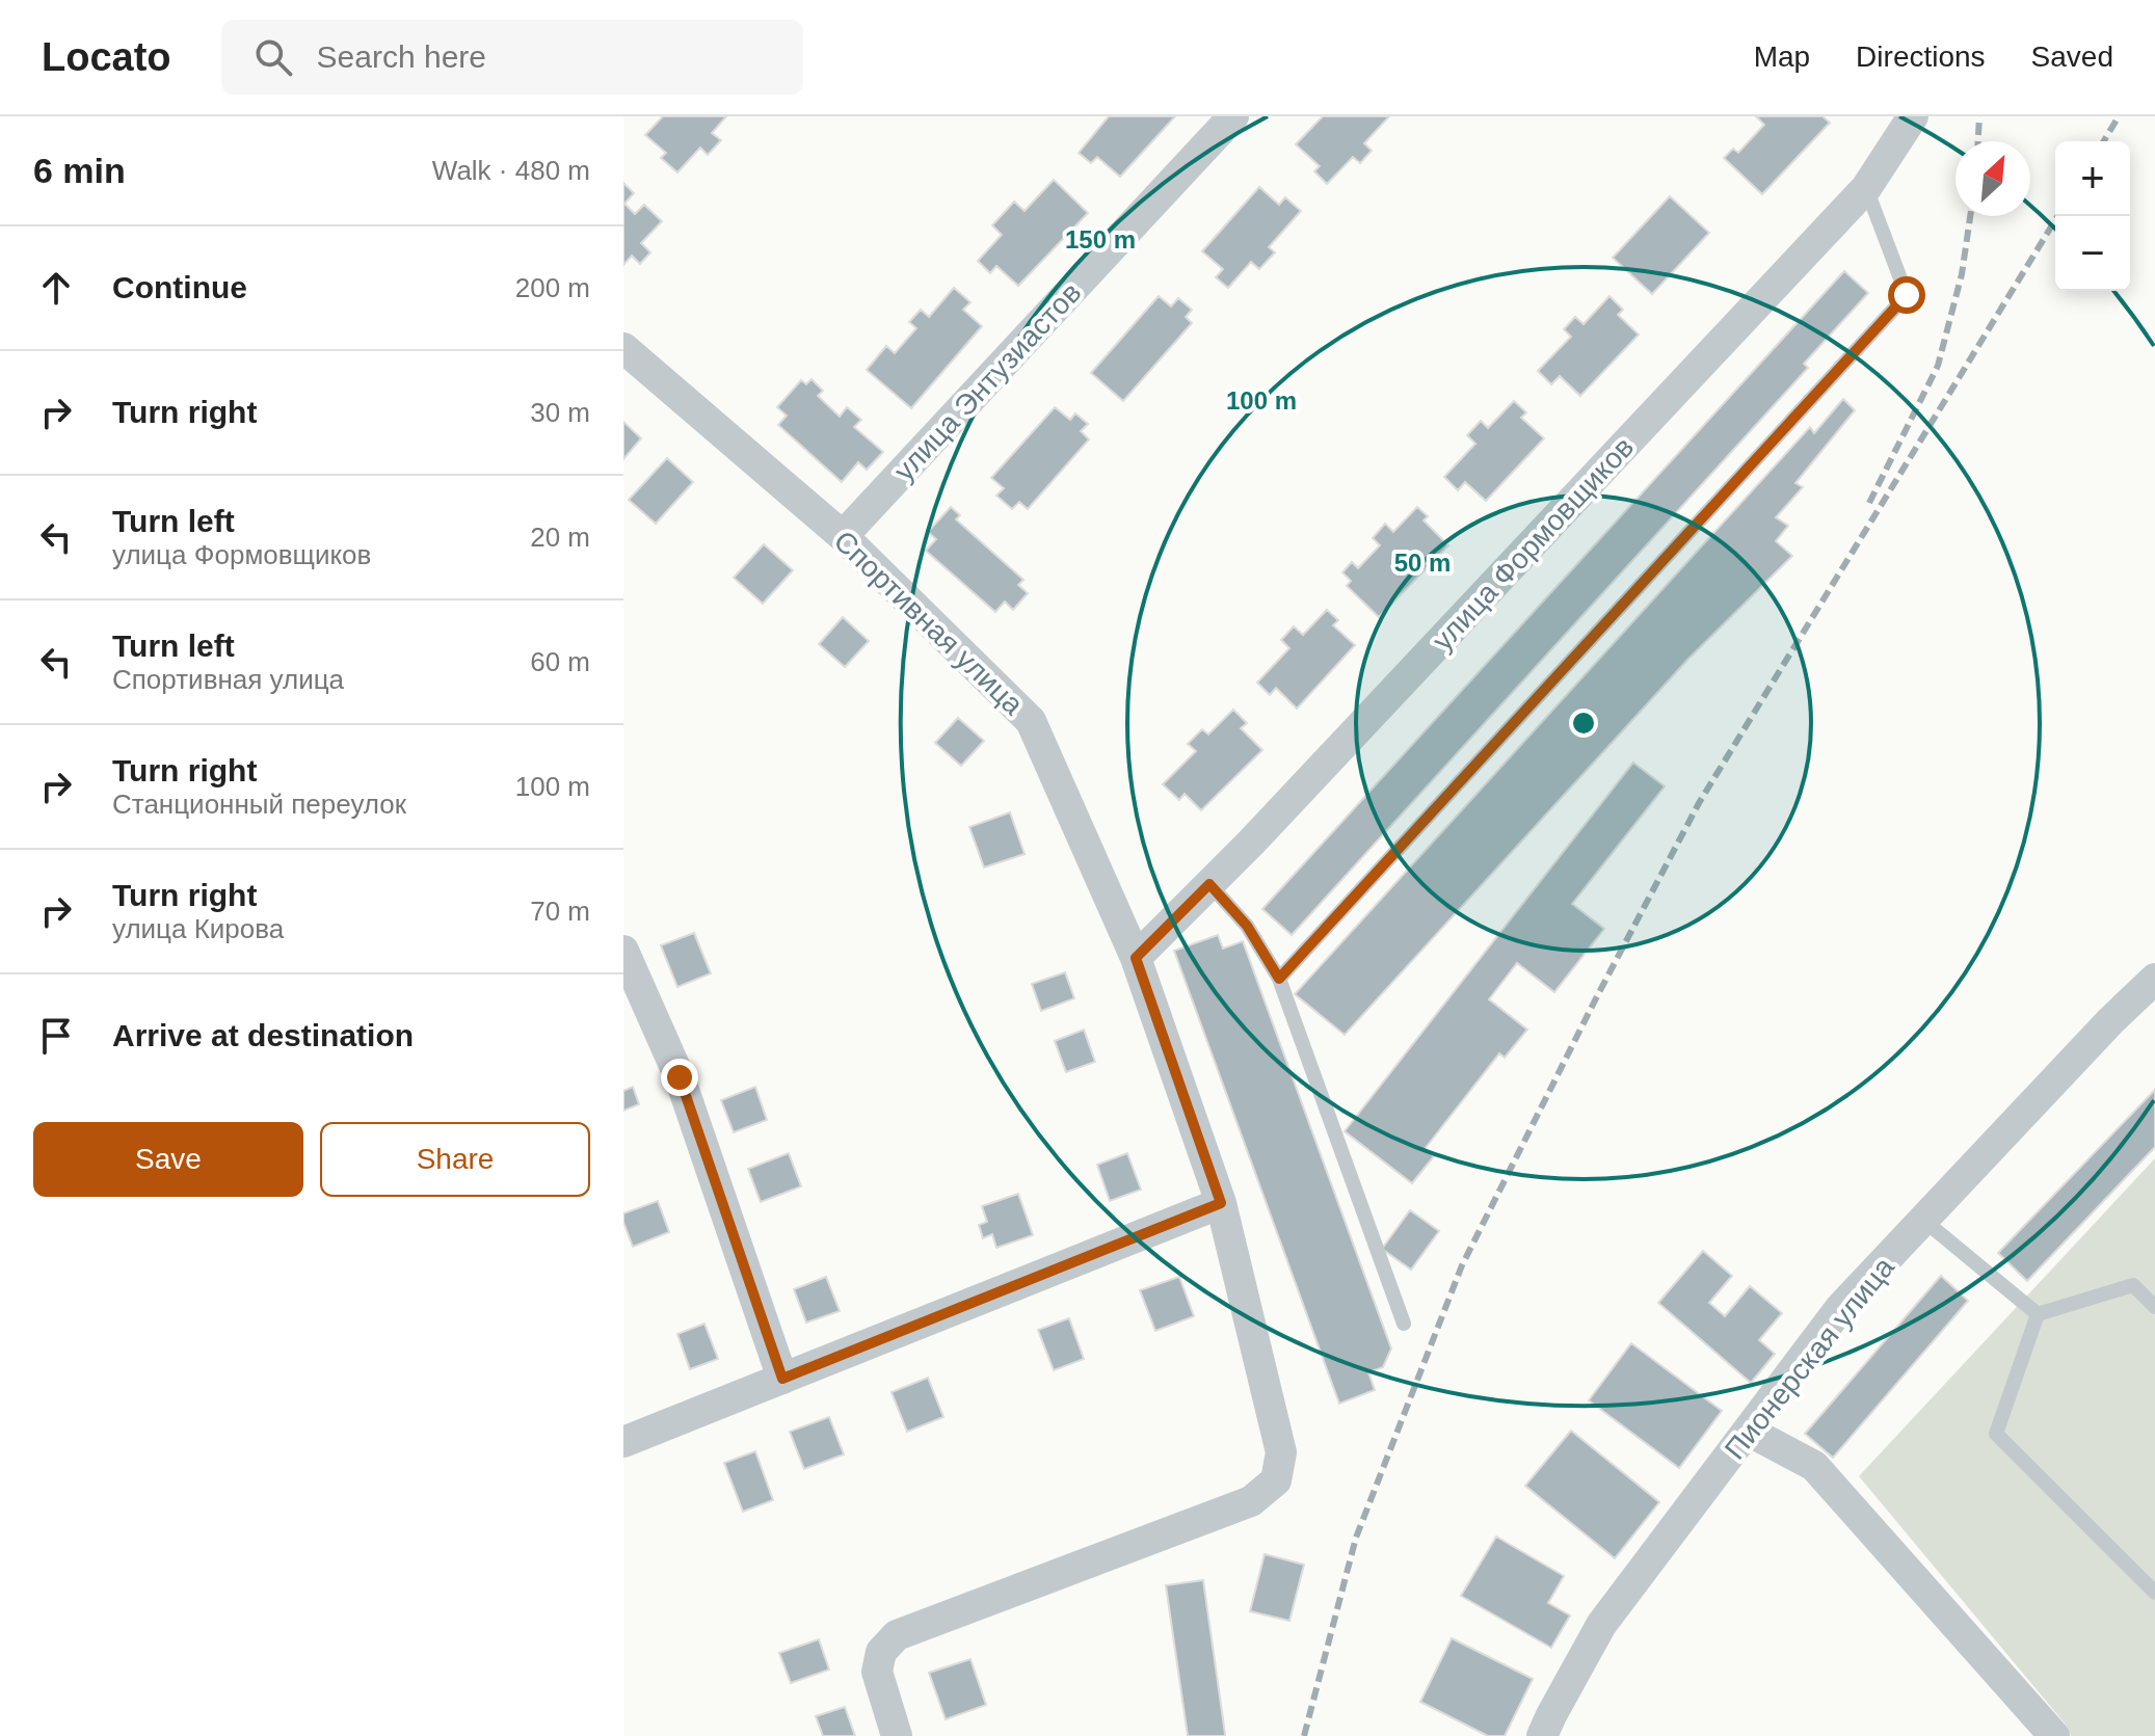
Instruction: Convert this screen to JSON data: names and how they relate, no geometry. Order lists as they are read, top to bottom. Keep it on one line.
{"streets":{"street":["улица Энтузиастов","улица Формовщиков","Спортивная улица","Пионерская улица"]},"crossings":[["улица Энтузиастов","Спортивная улица"],["улица Формовщиков","Спортивная улица"]],"north":"top right","page":{"header":"Locato","search":"Search here","nav":["Map","Directions","Saved"],"heading":["6 min","Walk · 480 m"],"map_buttons":["+","−"],"list":[["Continue","200 m"],["Turn right","30 m"],["Turn left","улица Формовщиков","20 m"],["Turn left","Спортивная улица","60 m"],["Turn right","Станционный переулок","100 m"],["Turn right","улица Кирова","70 m"],"Arrive at destination"],"buttons":["Save","Share"]},"rings":["150 m","100 m","50 m"]}
